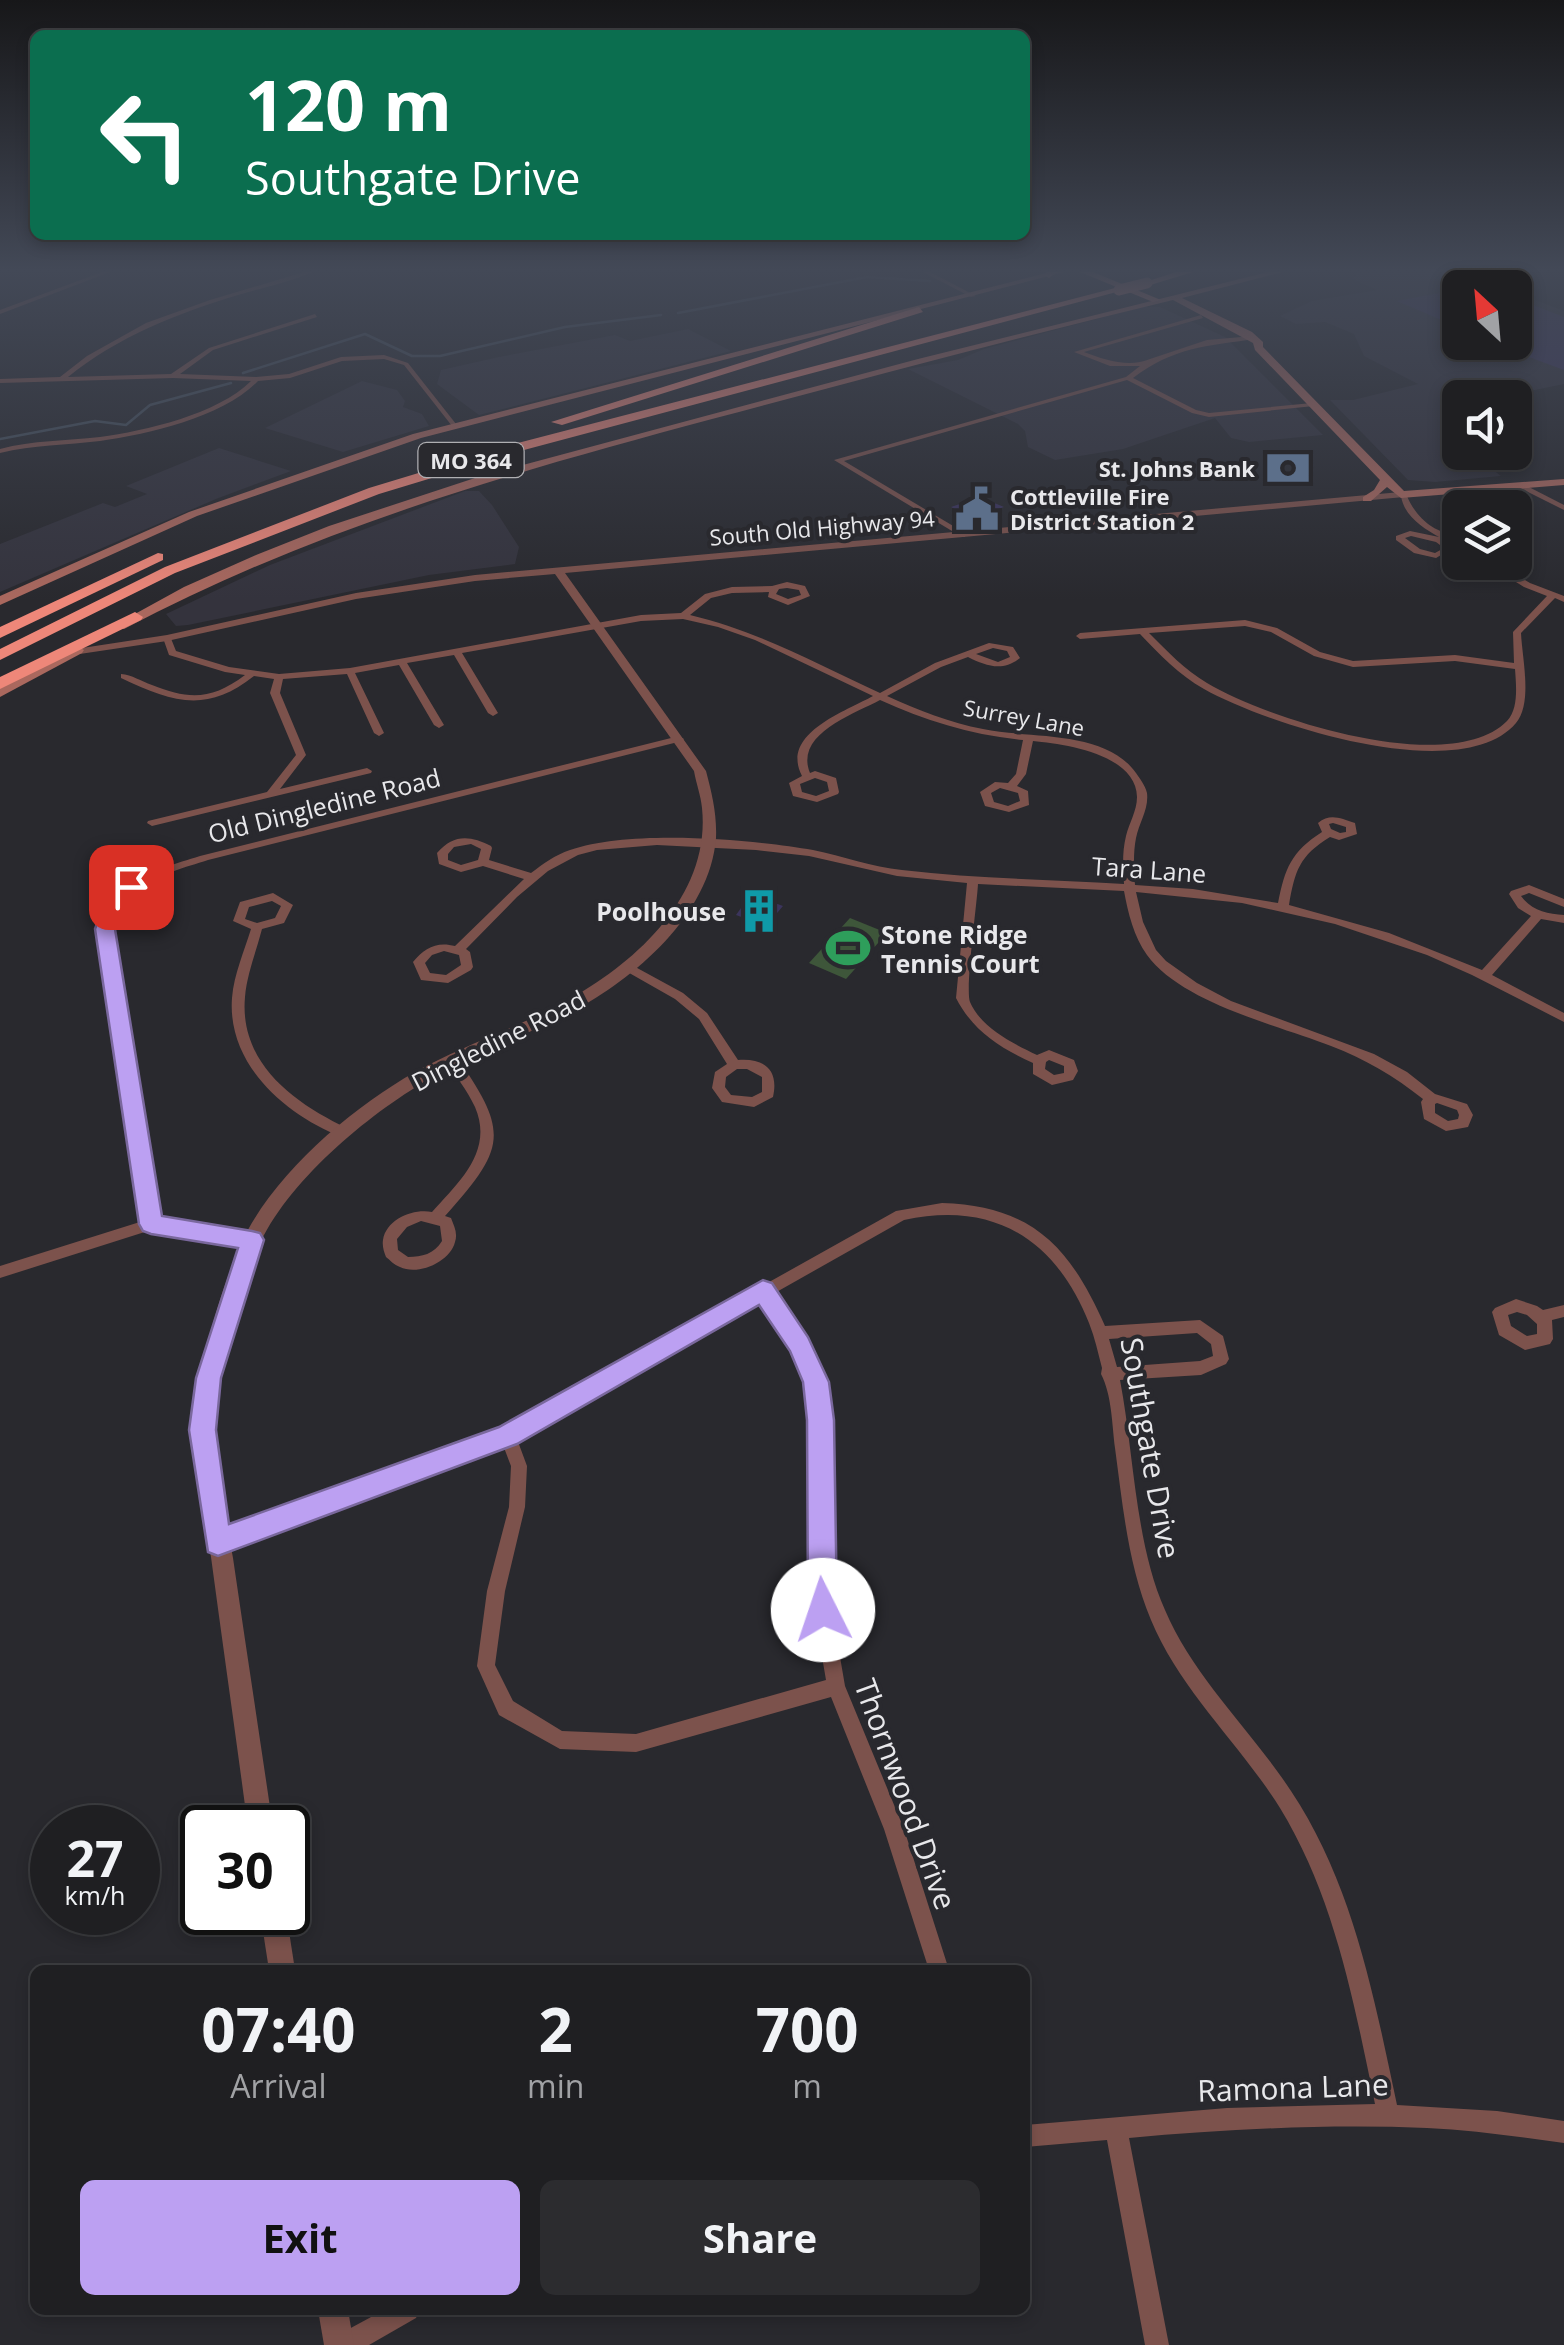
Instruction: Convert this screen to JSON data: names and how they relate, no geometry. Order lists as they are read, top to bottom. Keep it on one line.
{"streets":{"highway":["MO 364"],"main road":["South Old Highway 94"],"street":["Surrey Lane","Old Dingledine Road","Tara Lane","Dingledine Road","Southgate Drive","Thornwood Drive","Ramona Lane"]},"crossings":[["South Old Highway 94","Dingledine Road"],["Surrey Lane","Tara Lane"],["Old Dingledine Road","Dingledine Road"],["Tara Lane","Dingledine Road"],["Dingledine Road","Southgate Drive"],["Southgate Drive","Thornwood Drive"],["Southgate Drive","Ramona Lane"]],"places":{"bank":["St. Johns Bank"],"public building":["Cottleville Fire District Station 2"],"building":["Poolhouse"],"sports":["Stone Ridge Tennis Court"]},"north":"top left","page":{"turn":["120 m","Southgate Drive"],"speed":"27 km/h","limit":"30","eta":["07:40","Arrival","2","min","700","m"],"buttons":["Exit","Share"]}}
